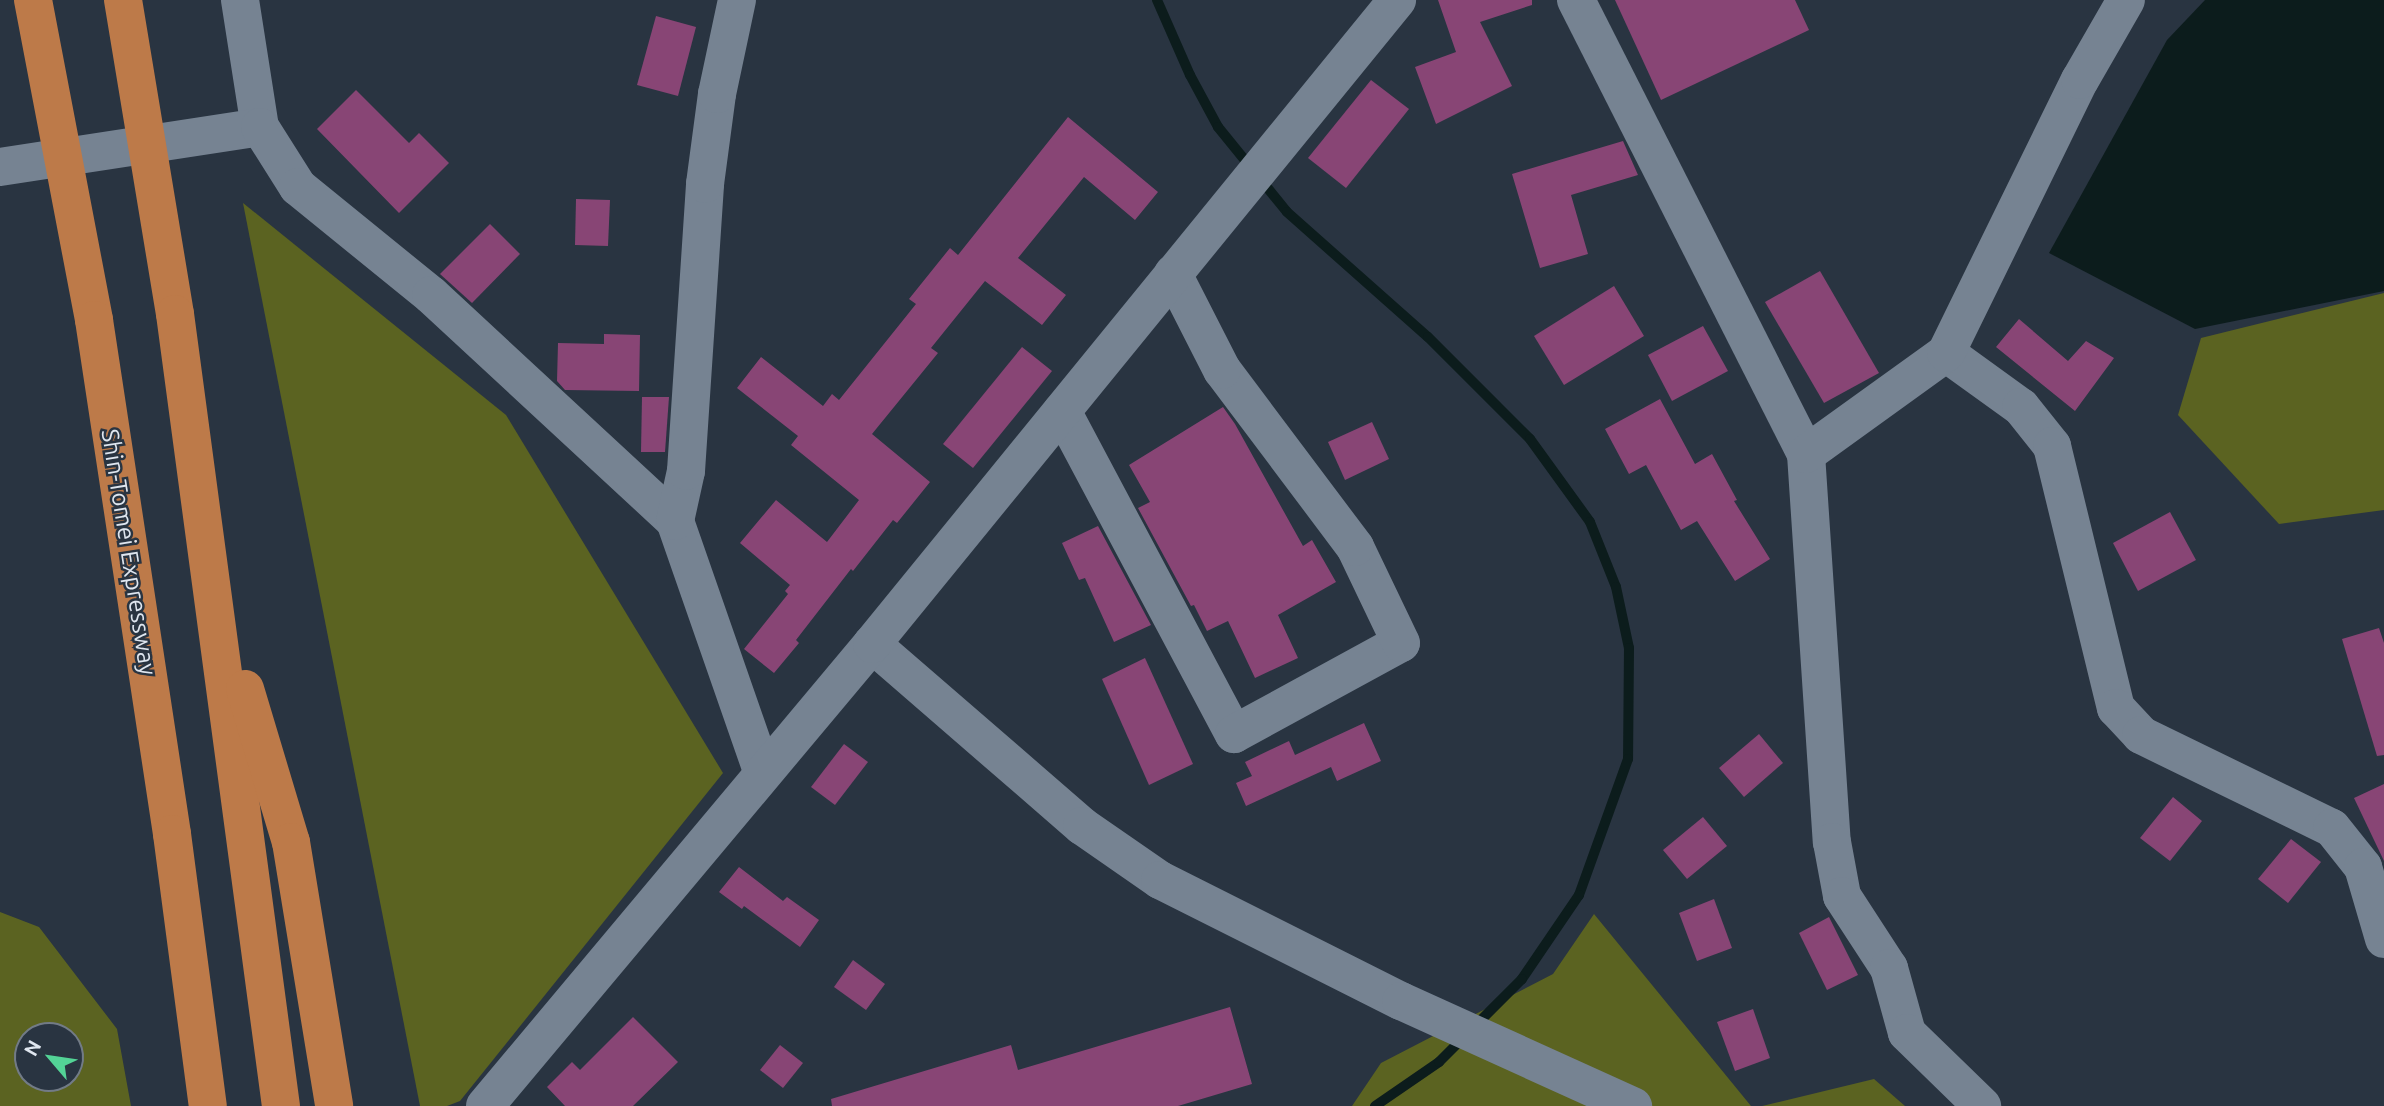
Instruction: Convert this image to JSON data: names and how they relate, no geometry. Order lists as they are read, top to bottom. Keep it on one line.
{"streets":{"highway":["Shin-Tomei Expressway"]},"north":"top left"}
